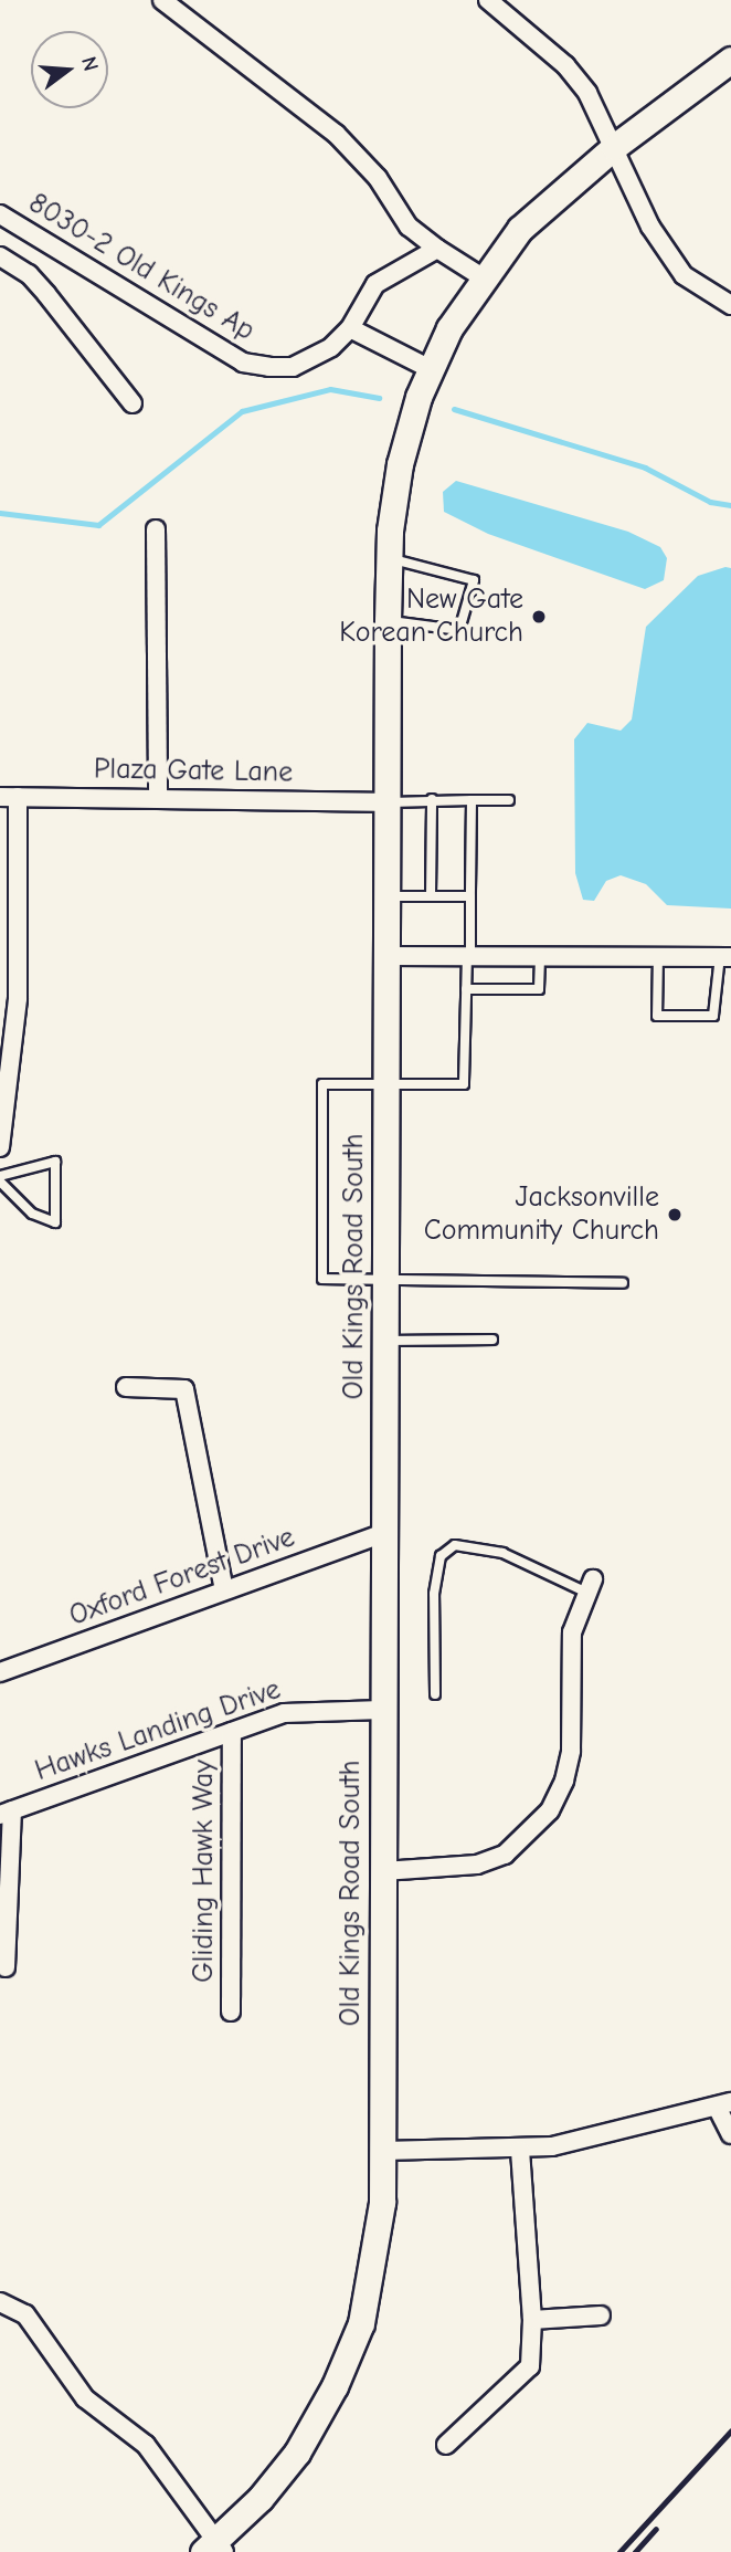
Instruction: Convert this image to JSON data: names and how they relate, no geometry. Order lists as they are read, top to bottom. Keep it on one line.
{"streets":{"street":["8030-2 Old Kings Ap","Plaza Gate Lane","Old Kings Road South","Oxford Forest Drive","Hawks Landing Drive","Gliding Hawk Way"]},"crossings":[["Plaza Gate Lane","Old Kings Road South"],["Old Kings Road South","Oxford Forest Drive"],["Old Kings Road South","Hawks Landing Drive"],["Hawks Landing Drive","Gliding Hawk Way"]],"places":["New Gate Korean Church","Jacksonville Community Church"],"north":"right"}
